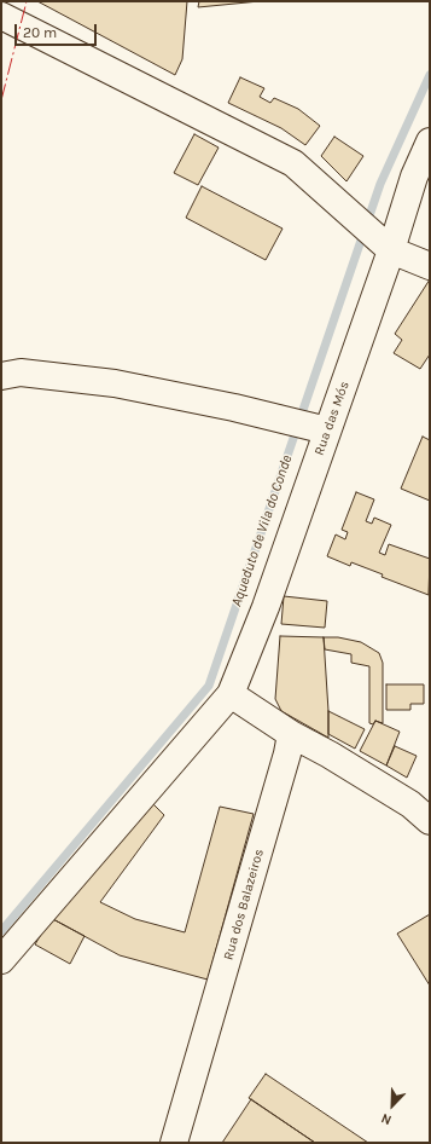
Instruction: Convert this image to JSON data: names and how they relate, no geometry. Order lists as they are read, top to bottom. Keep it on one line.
{"streets":{"street":["Rua das Mós","Rua dos Balazeiros"]},"water":["Aqueduto de Vila do Conde"],"scale_bar":"20 m","north":"bottom left"}
